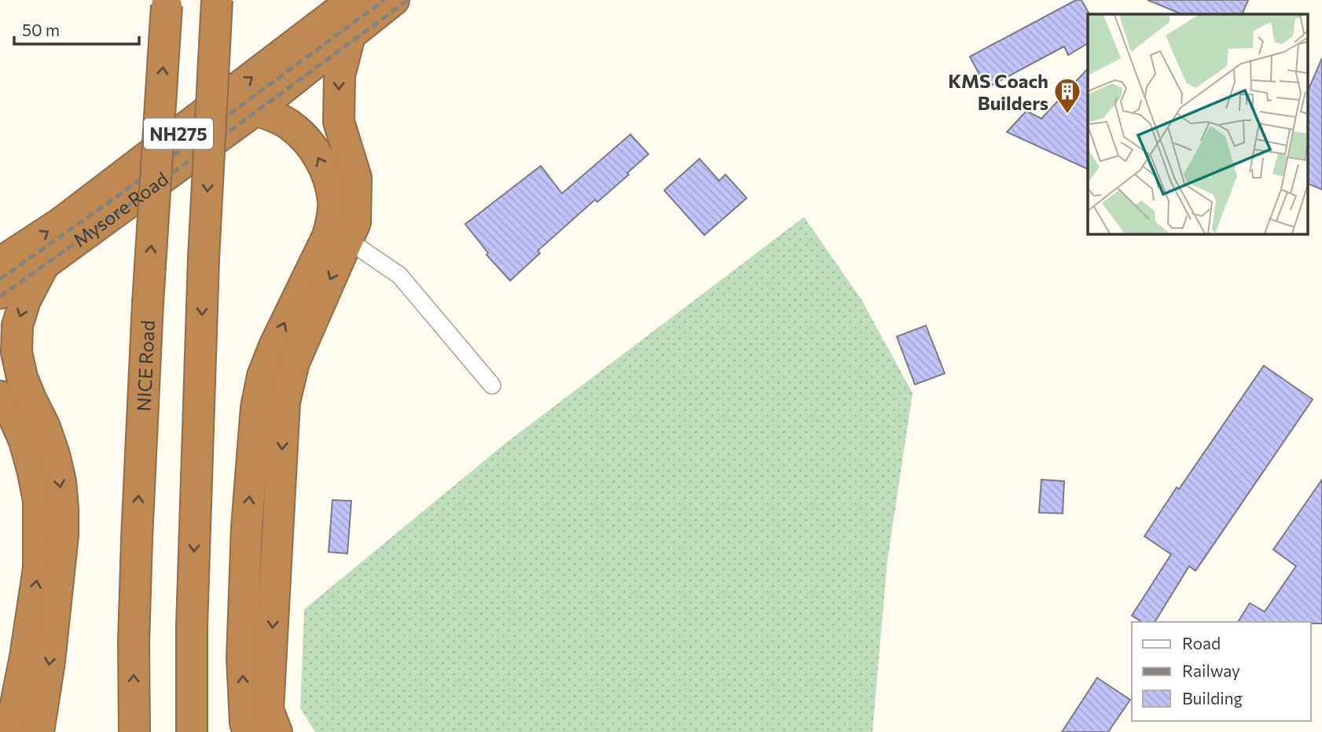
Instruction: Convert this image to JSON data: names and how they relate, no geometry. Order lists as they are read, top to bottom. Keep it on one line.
{"streets":{"highway":["NH275","Mysore Road","NICE Road"]},"places":{"building":["KMS Coach Builders"]},"legend":["Road","Railway","Building"],"scale_bar":"50 m"}
